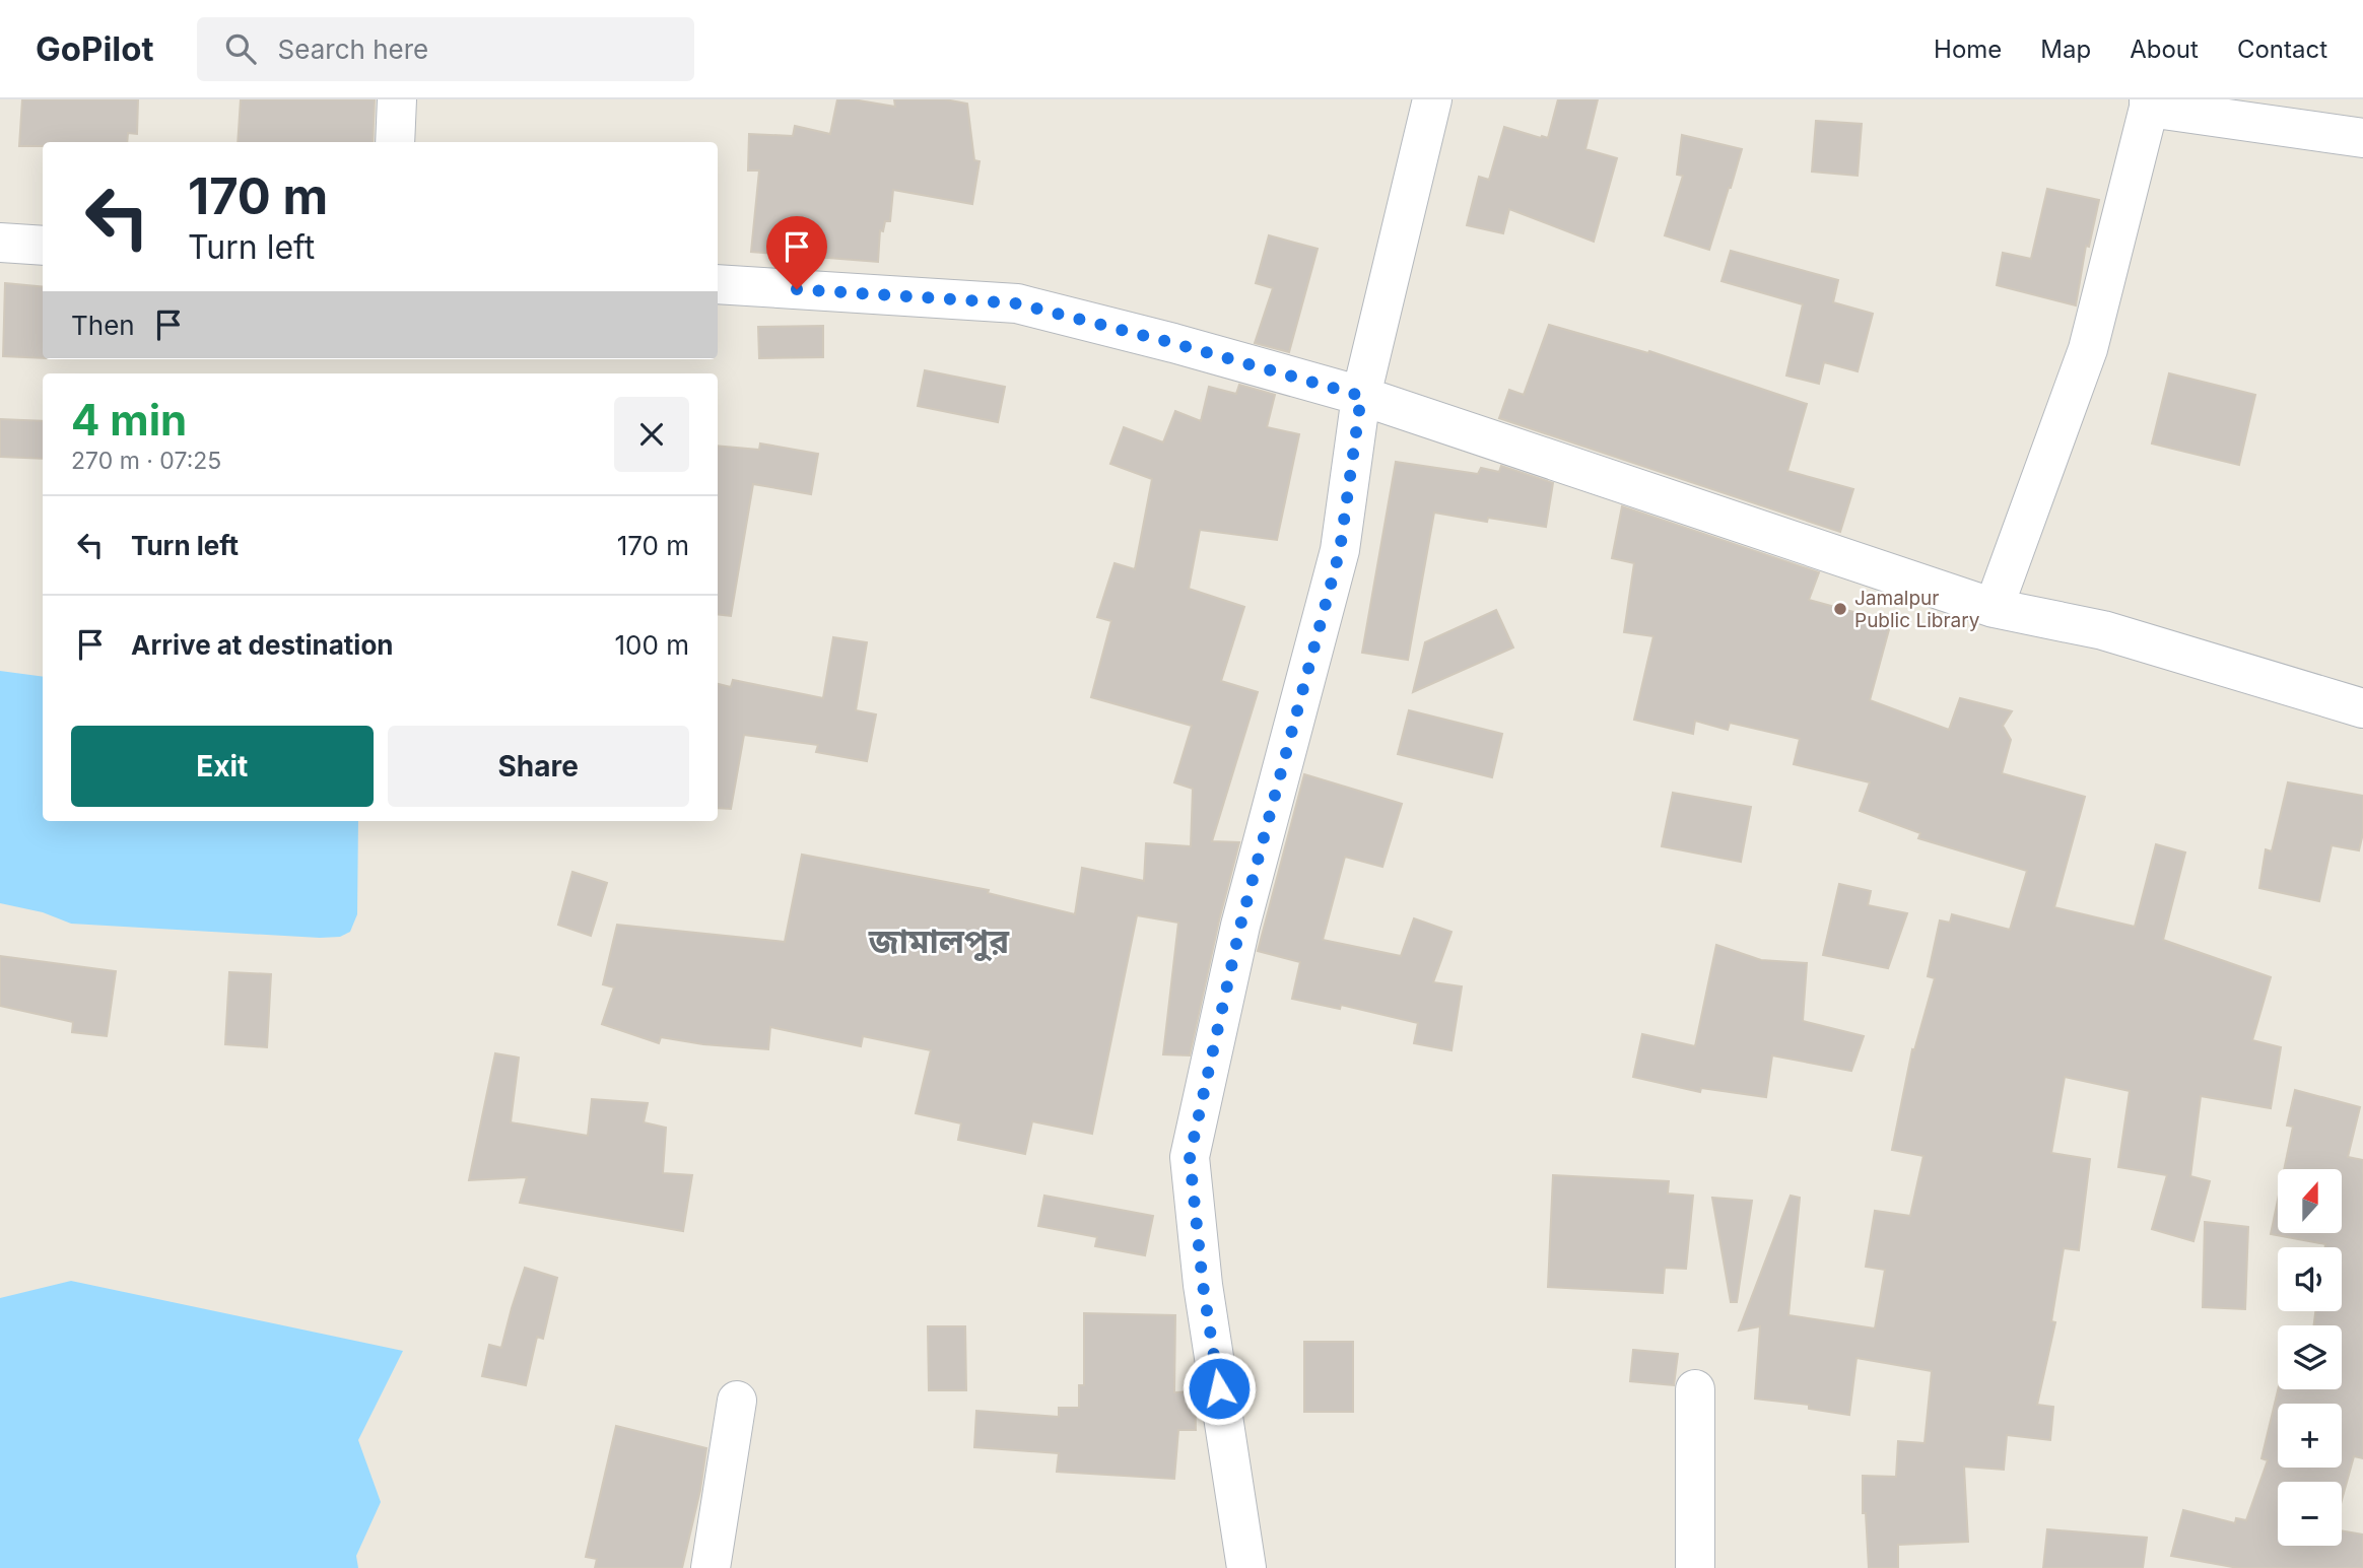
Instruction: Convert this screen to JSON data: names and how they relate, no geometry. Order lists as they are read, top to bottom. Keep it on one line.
{"districts":["জামালপুর"],"places":["Jamalpur Public Library"],"north":"top","page":{"header":"GoPilot","search":"Search here","nav":["Home","Map","About","Contact"],"turn":["170 m","Turn left"],"then":"Then","heading":["4 min","270 m · 07:25"],"list":[{"name":"Turn left","value":"170 m"},{"name":"Arrive at destination","value":"100 m"}],"buttons":["Exit","Share"],"map_buttons":["+","−"]}}
